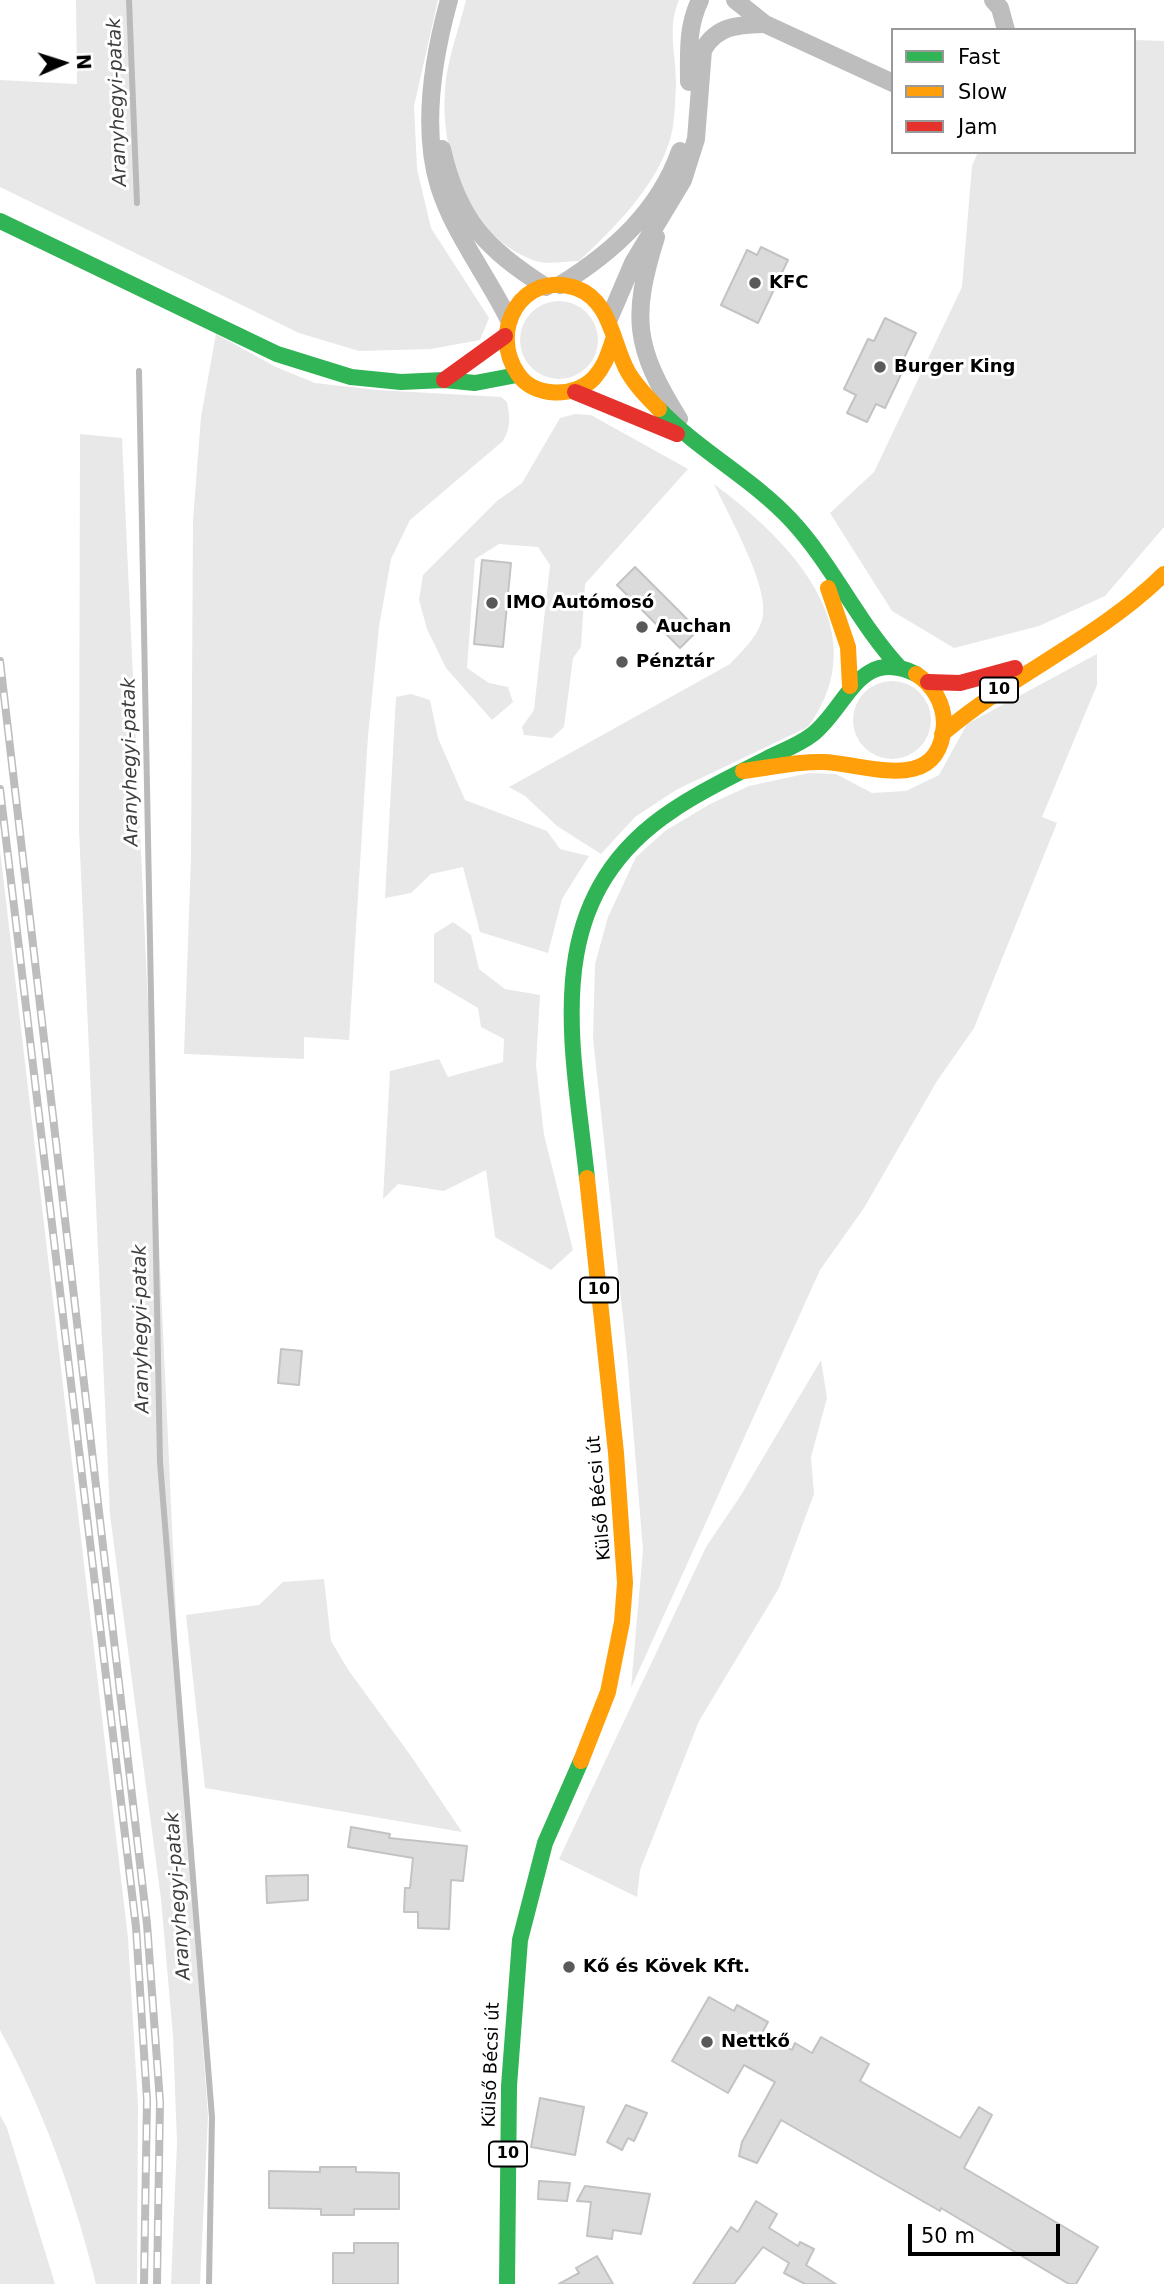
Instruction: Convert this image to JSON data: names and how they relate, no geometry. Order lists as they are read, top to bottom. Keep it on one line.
{"streets":{"main road":["10","Külső Bécsi út"]},"crossings":[["10","Külső Bécsi út"]],"water":["Aranyhegyi-patak"],"places":["KFC","Burger King","IMO Autómosó","Auchan","Pénztár","Kő és Kövek Kft.","Nettkő"],"legend":["Fast","Slow","Jam"],"scale_bar":"50 m","north":"right"}
